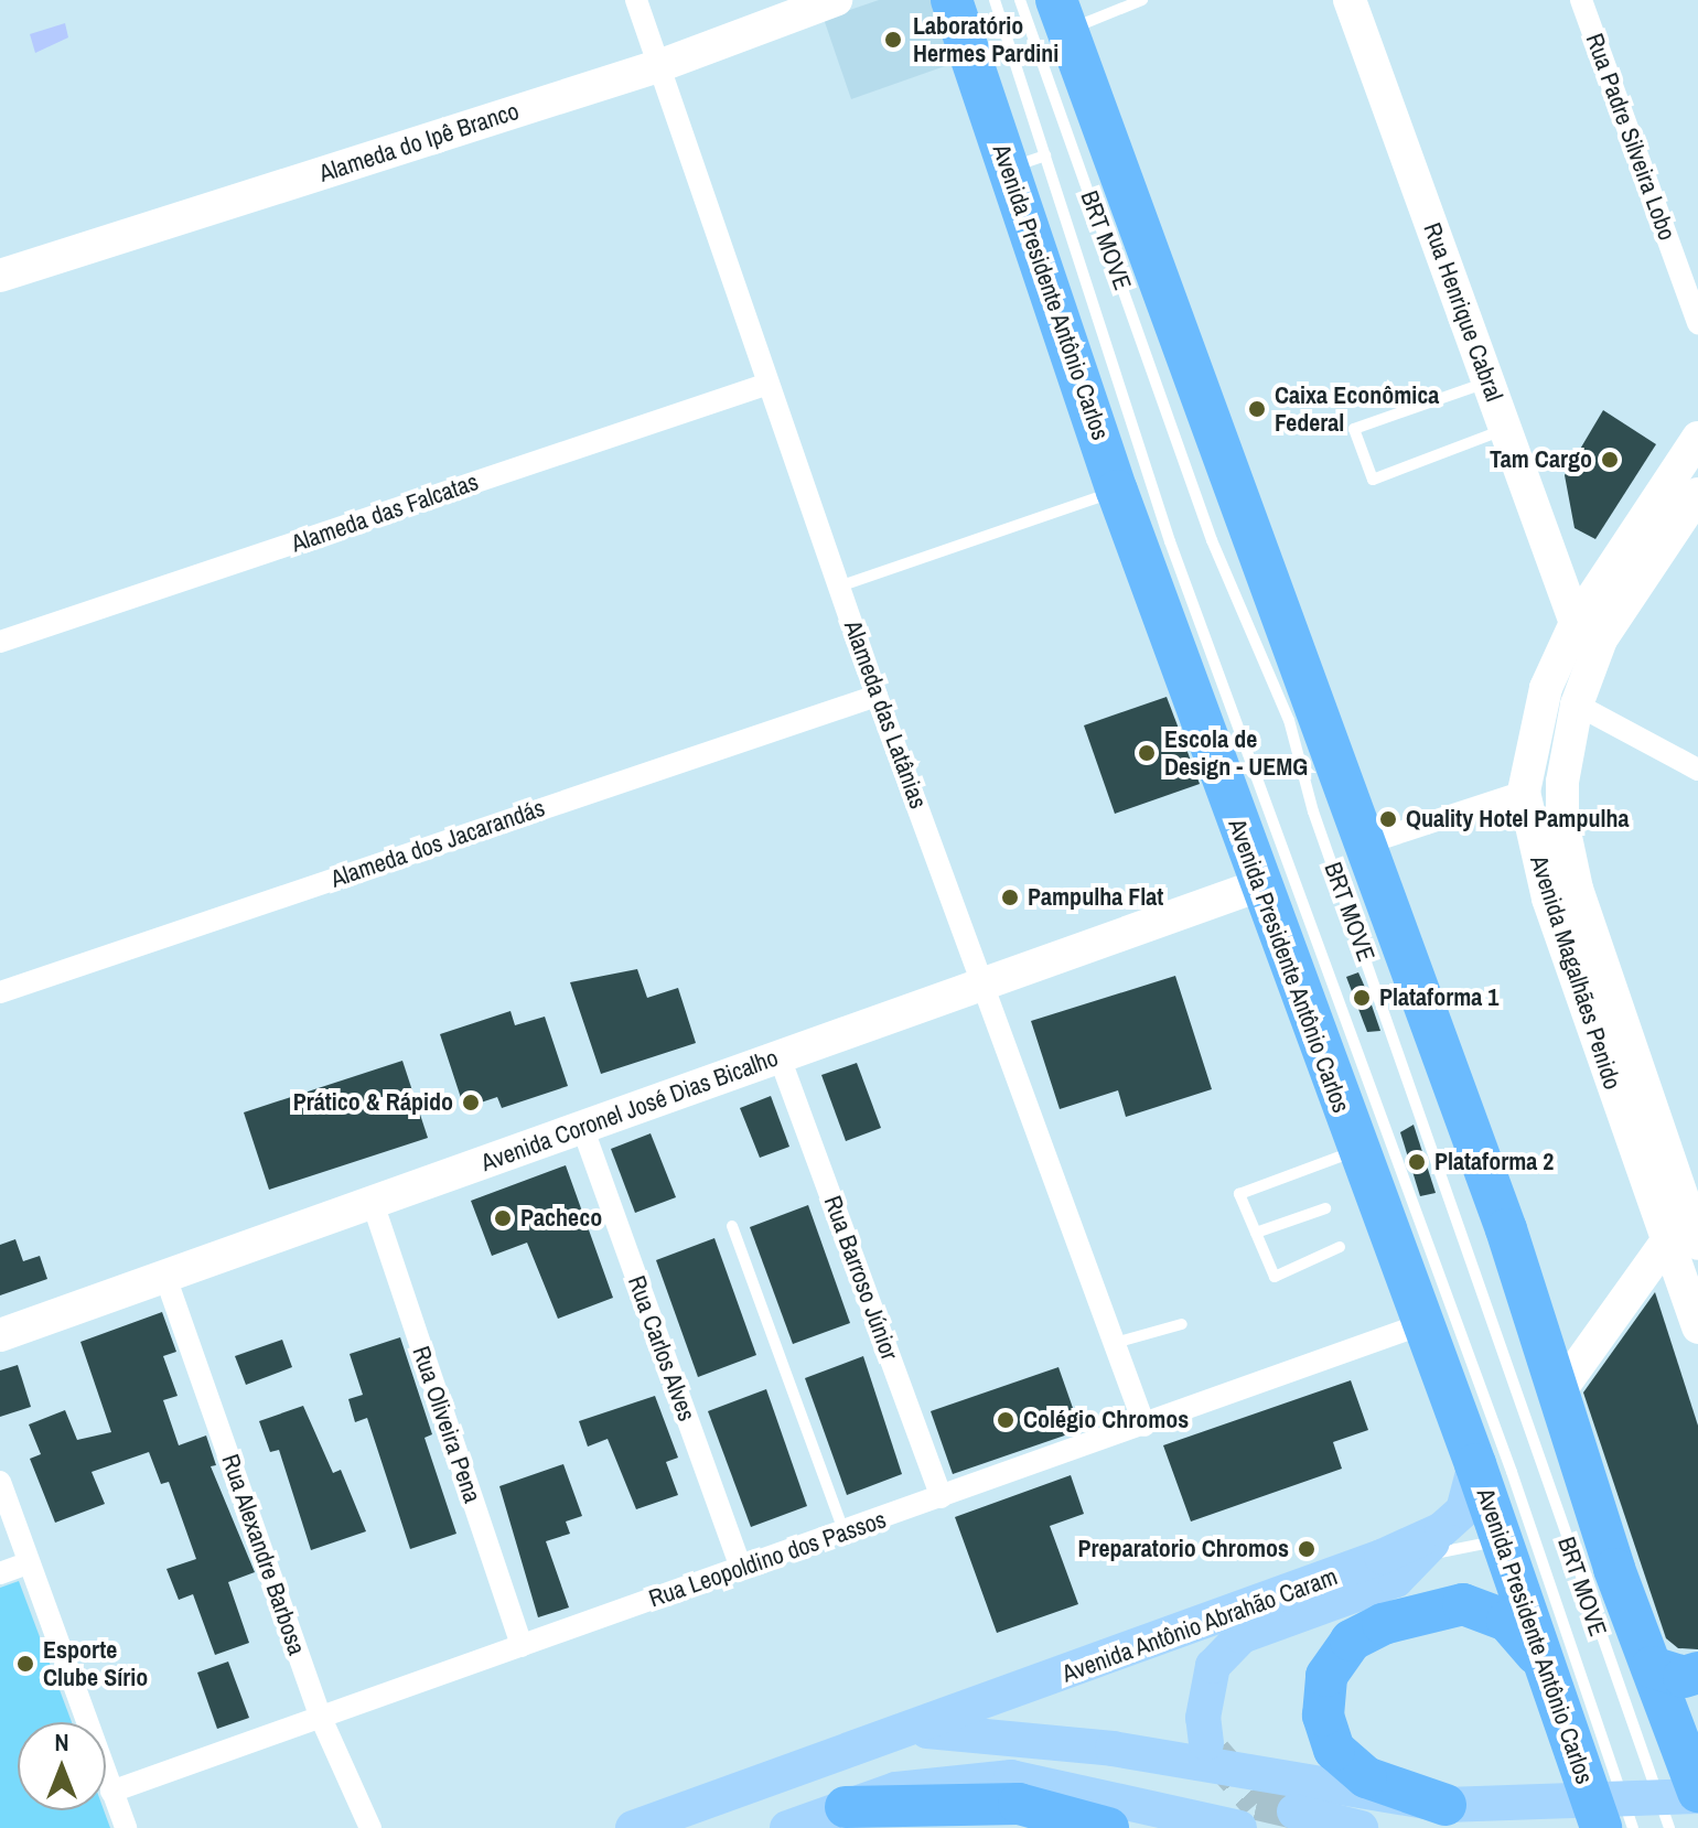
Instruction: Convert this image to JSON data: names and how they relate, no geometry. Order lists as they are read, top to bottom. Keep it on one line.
{"streets":{"highway":["Avenida Presidente Antônio Carlos"],"main road":["Avenida Antônio Abrahão Caram"],"street":["Rua Padre Silveira Lobo","Alameda do Ipê Branco","Rua Henrique Cabral","Alameda das Falcatas","Alameda das Latânias","Alameda dos Jacarandás","Avenida Magalhães Penido","Avenida Coronel José Dias Bicalho","Rua Barroso Júnior","Rua Carlos Alves","Rua Oliveira Pena","Rua Alexandre Barbosa","Rua Leopoldino dos Passos"],"lane":["BRT MOVE"]},"crossings":[["Alameda do Ipê Branco","Alameda das Latânias"],["BRT MOVE","Avenida Presidente Antônio Carlos"],["BRT MOVE","Avenida Antônio Abrahão Caram"],["Avenida Presidente Antônio Carlos","Avenida Coronel José Dias Bicalho"],["Avenida Presidente Antônio Carlos","Rua Leopoldino dos Passos"],["Avenida Presidente Antônio Carlos","Avenida Antônio Abrahão Caram"],["Rua Henrique Cabral","Avenida Magalhães Penido"],["Alameda das Falcatas","Alameda das Latânias"],["Alameda das Latânias","Alameda dos Jacarandás"],["Alameda das Latânias","Avenida Coronel José Dias Bicalho"],["Alameda das Latânias","Rua Leopoldino dos Passos"],["Avenida Coronel José Dias Bicalho","Rua Barroso Júnior"],["Avenida Coronel José Dias Bicalho","Rua Carlos Alves"],["Avenida Coronel José Dias Bicalho","Rua Oliveira Pena"],["Avenida Coronel José Dias Bicalho","Rua Alexandre Barbosa"],["Rua Barroso Júnior","Rua Leopoldino dos Passos"],["Rua Carlos Alves","Rua Leopoldino dos Passos"],["Rua Oliveira Pena","Rua Leopoldino dos Passos"],["Rua Alexandre Barbosa","Rua Leopoldino dos Passos"]],"places":["Laboratório Hermes Pardini","Caixa Econômica Federal","Tam Cargo","Escola de Design - UEMG","Quality Hotel Pampulha","Pampulha Flat","Plataforma 1","Prático & Rápido","Plataforma 2","Pacheco","Colégio Chromos","Preparatorio Chromos","Esporte Clube Sírio"],"north":"top"}
